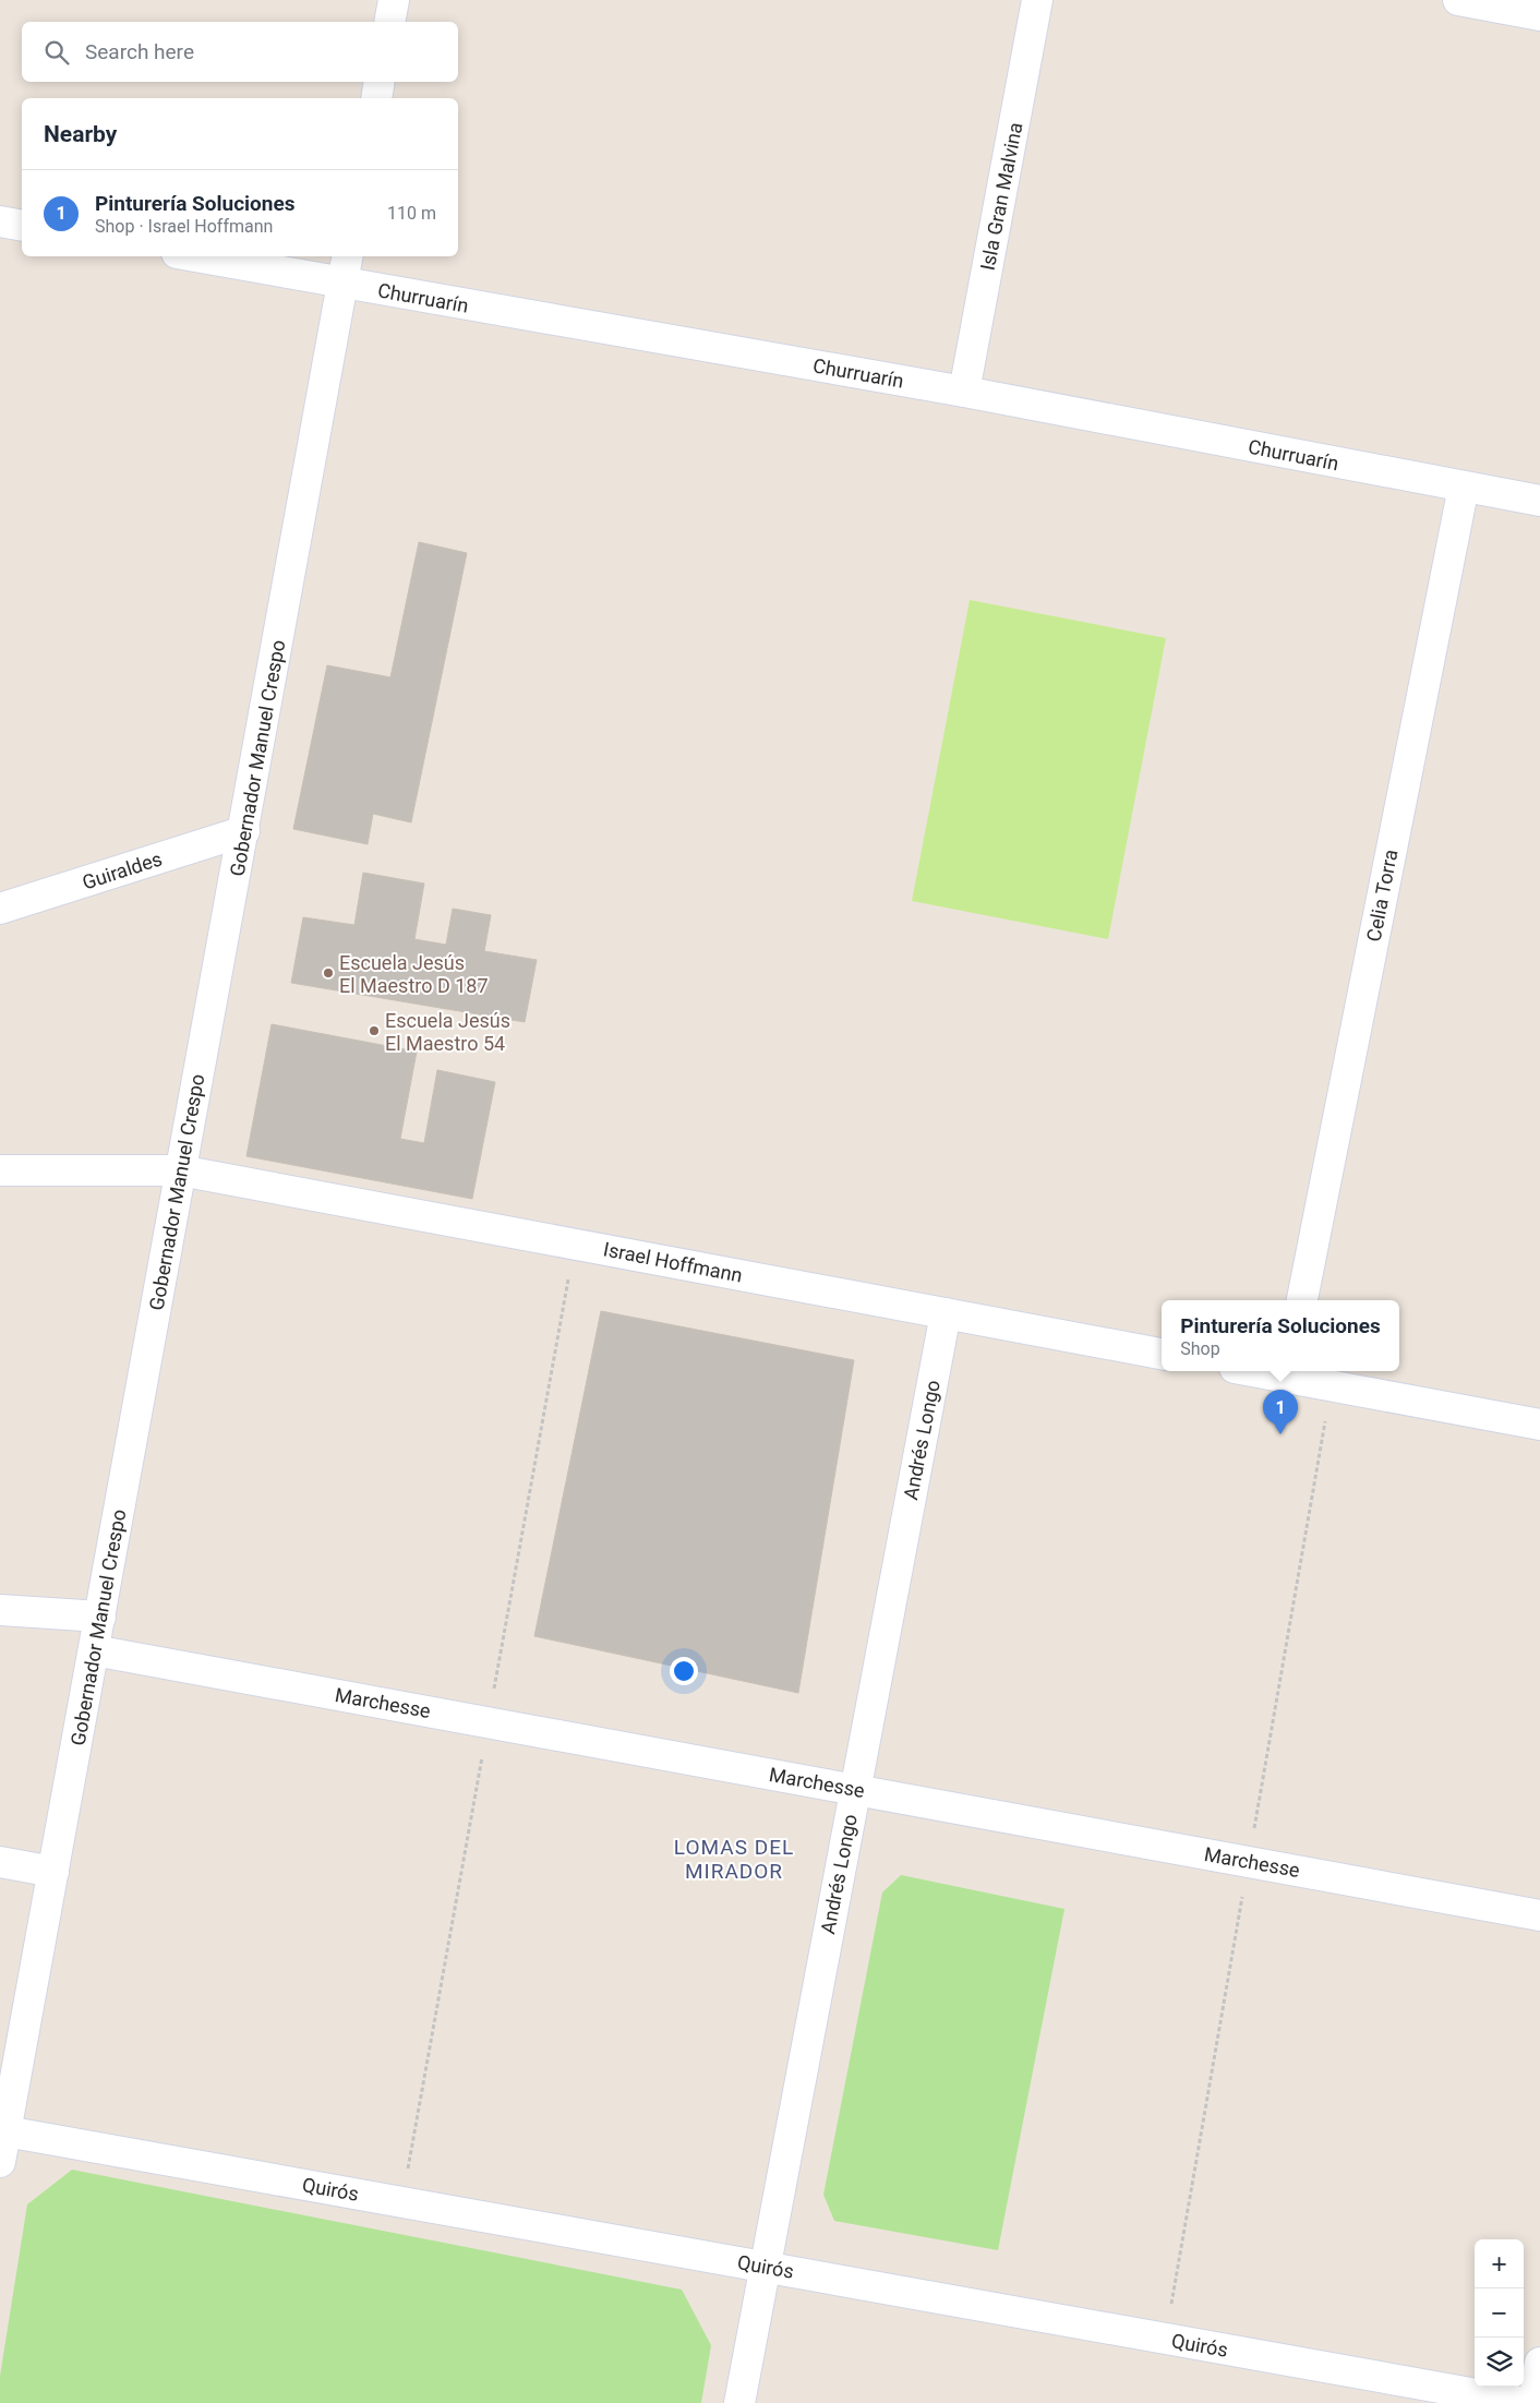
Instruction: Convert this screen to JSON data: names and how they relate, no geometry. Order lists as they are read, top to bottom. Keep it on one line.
{"streets":{"street":["Isla Gran Malvina","Churruarín","Gobernador Manuel Crespo","Guiraldes","Celia Torra","Israel Hoffmann","Andrés Longo","Marchesse","Quirós"]},"crossings":[["Isla Gran Malvina","Churruarín"],["Churruarín","Gobernador Manuel Crespo"],["Churruarín","Celia Torra"],["Gobernador Manuel Crespo","Guiraldes"],["Gobernador Manuel Crespo","Israel Hoffmann"],["Gobernador Manuel Crespo","Marchesse"],["Gobernador Manuel Crespo","Quirós"],["Israel Hoffmann","Andrés Longo"],["Andrés Longo","Marchesse"],["Andrés Longo","Quirós"]],"districts":["LOMAS DEL MIRADOR"],"places":["Escuela Jesús El Maestro D 187","Escuela Jesús El Maestro 54"],"page":{"search":"Search here","heading":"Nearby","list":[{"mark":"1","name":"Pinturería Soluciones","note":"Shop · Israel Hoffmann","value":"110 m"}],"popup":["Pinturería Soluciones","Shop"],"pins":"1","map_buttons":["+","−"]}}
